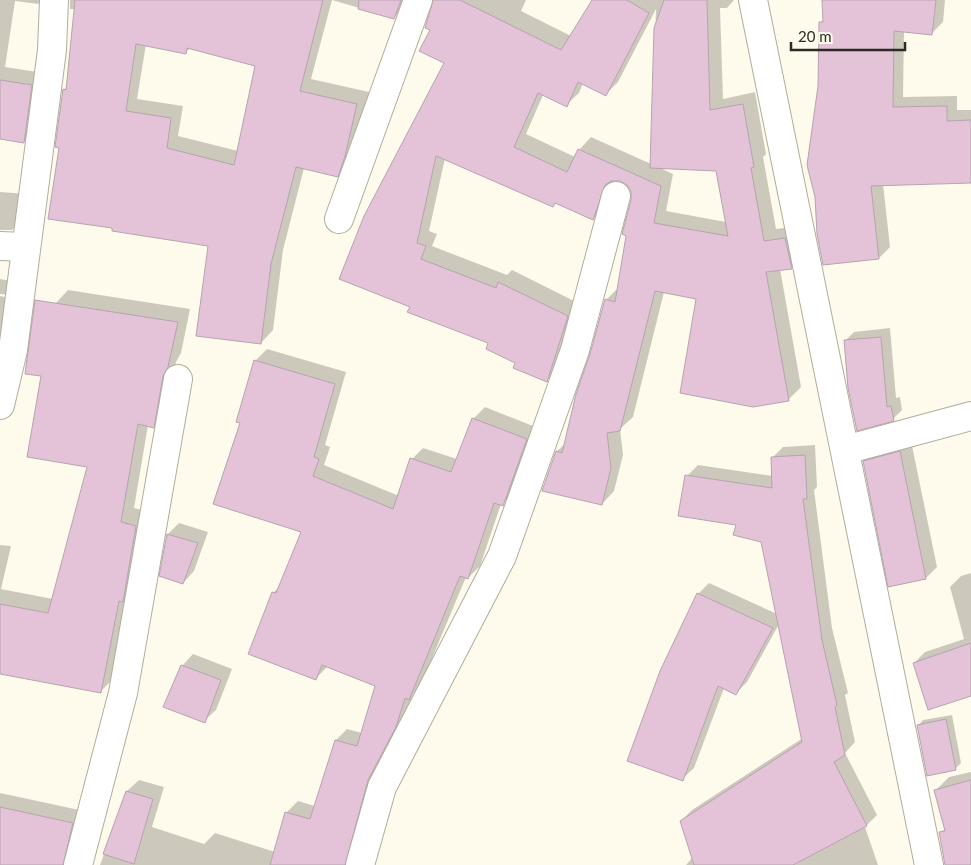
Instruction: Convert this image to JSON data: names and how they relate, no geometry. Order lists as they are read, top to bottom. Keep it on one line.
{"scale_bar":"20 m"}
